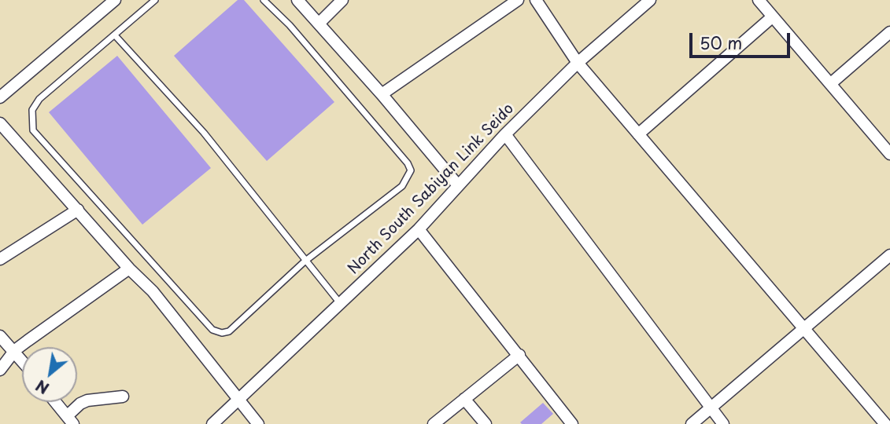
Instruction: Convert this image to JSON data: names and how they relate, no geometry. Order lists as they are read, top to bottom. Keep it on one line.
{"streets":{"street":["North South Sabiyan Link Seido"]},"scale_bar":"50 m","north":"bottom left"}
